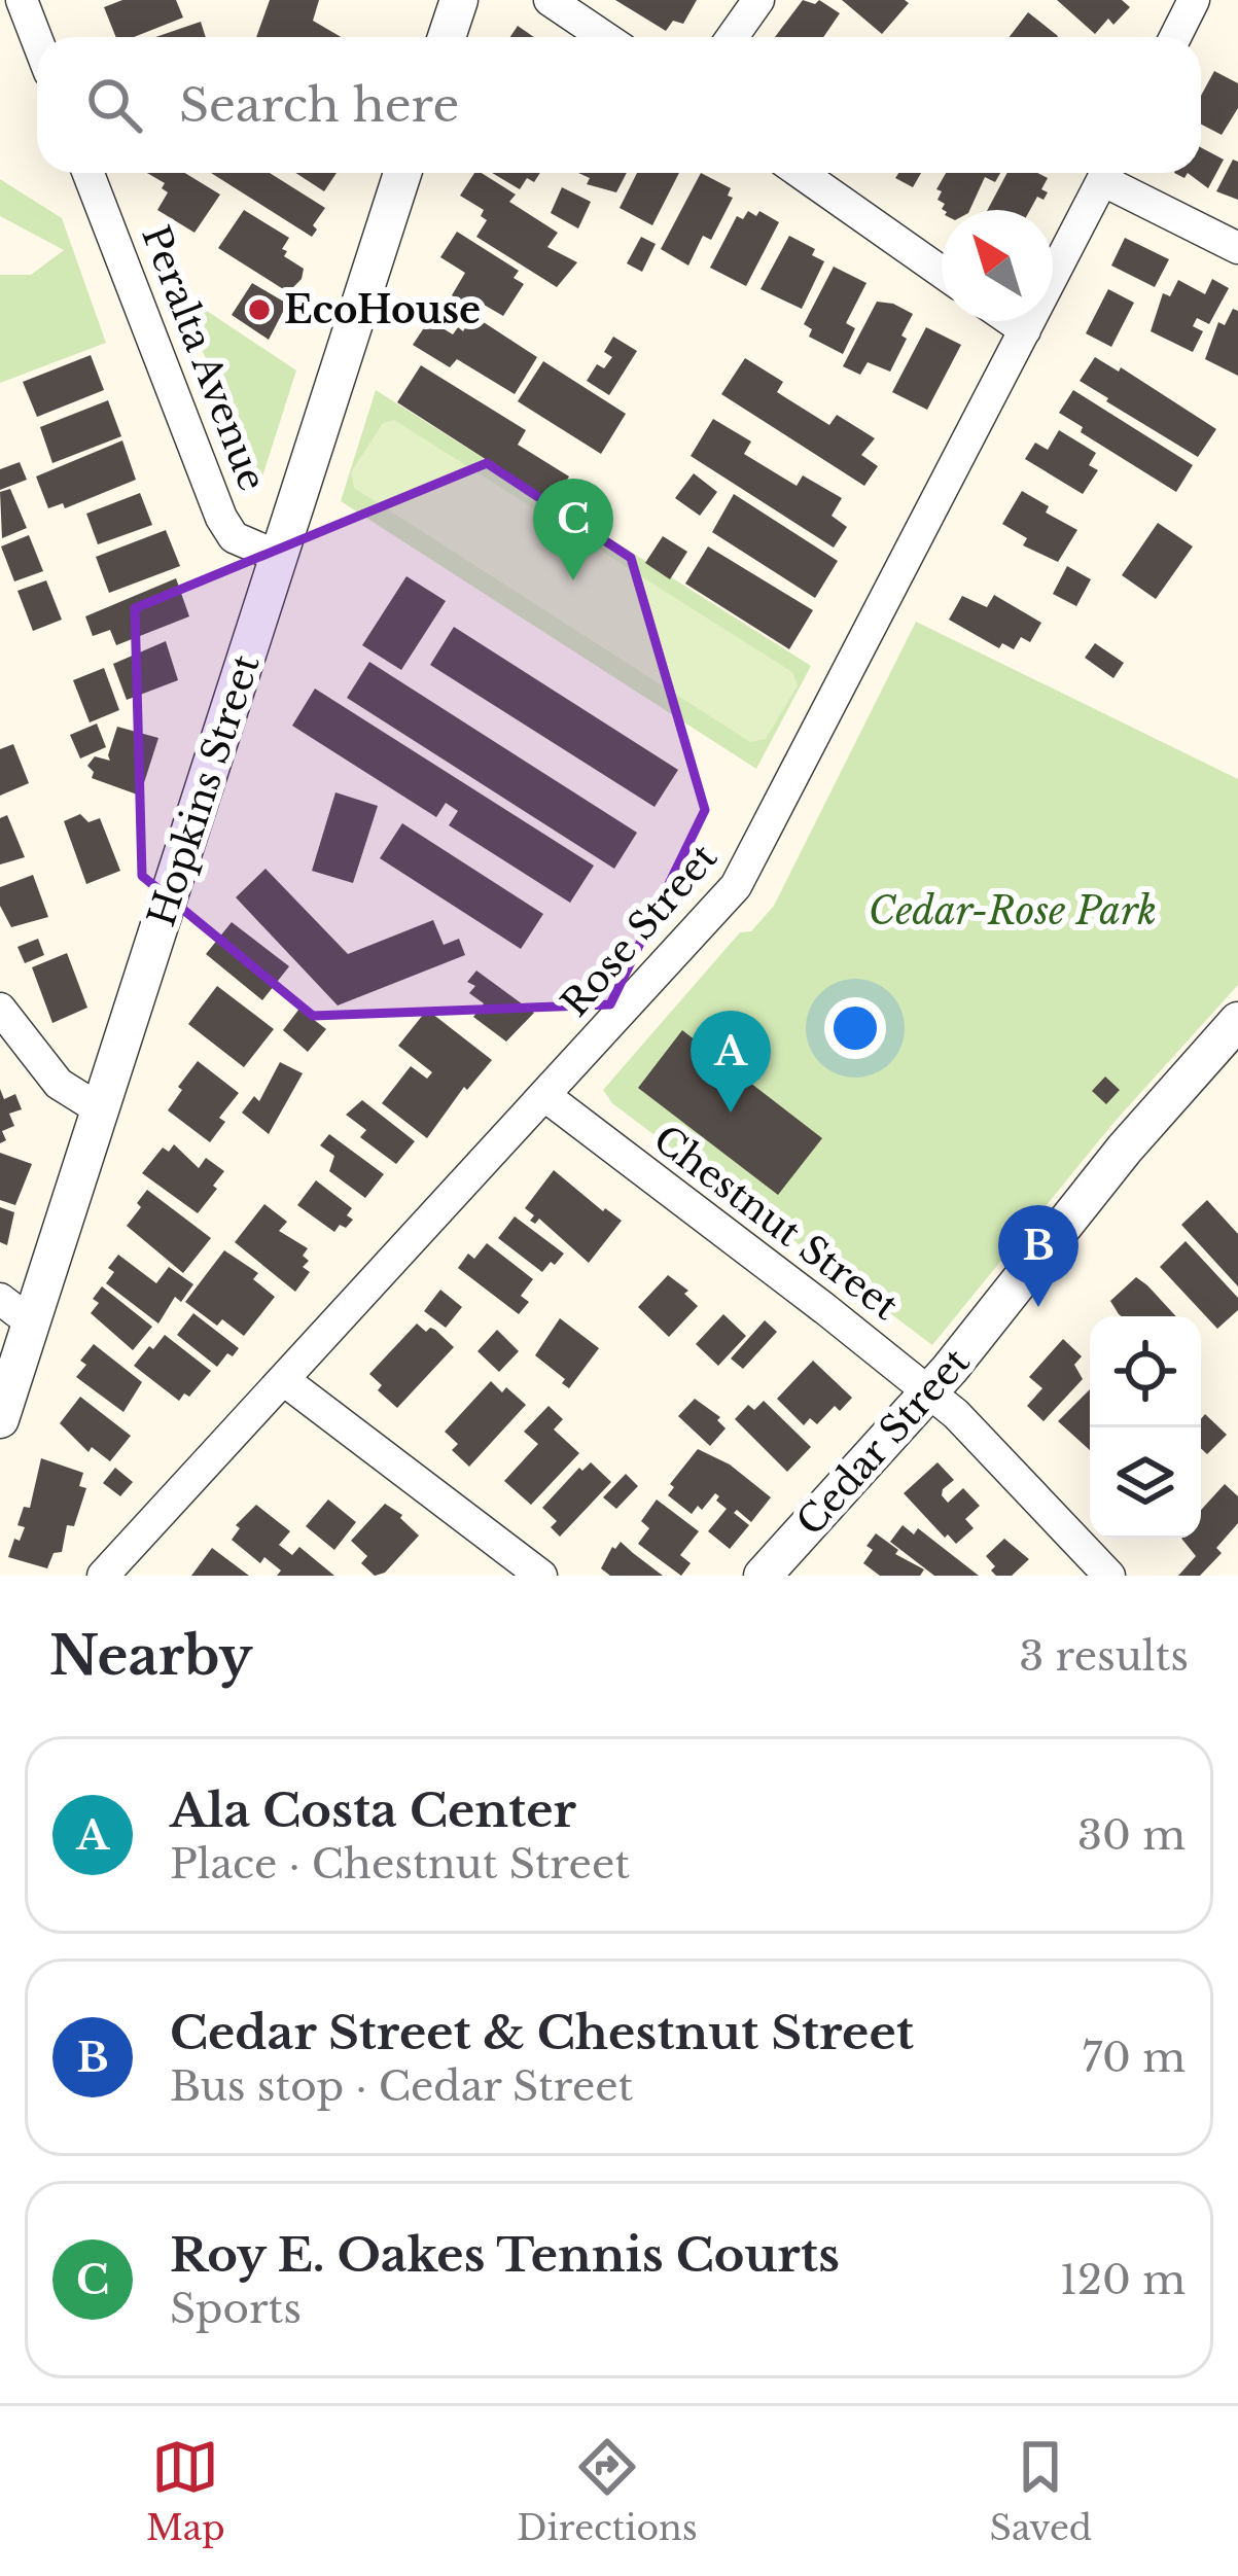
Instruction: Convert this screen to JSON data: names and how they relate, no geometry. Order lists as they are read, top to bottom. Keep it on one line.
{"streets":{"street":["Peralta Avenue","Hopkins Street","Rose Street","Chestnut Street","Cedar Street"]},"crossings":[["Peralta Avenue","Hopkins Street"],["Rose Street","Chestnut Street"],["Chestnut Street","Cedar Street"]],"parks":["Cedar-Rose Park"],"places":["EcoHouse"],"north":"top left","page":{"search":"Search here","pins":["C","A","B"],"heading":["Nearby","3 results"],"list":[{"mark":"A","name":"Ala Costa Center","note":"Place · Chestnut Street","value":"30 m"},{"mark":"B","name":"Cedar Street & Chestnut Street","note":"Bus stop · Cedar Street","value":"70 m"},{"mark":"C","name":"Roy E. Oakes Tennis Courts","note":"Sports","value":"120 m"}],"nav":["Map","Directions","Saved"]}}
